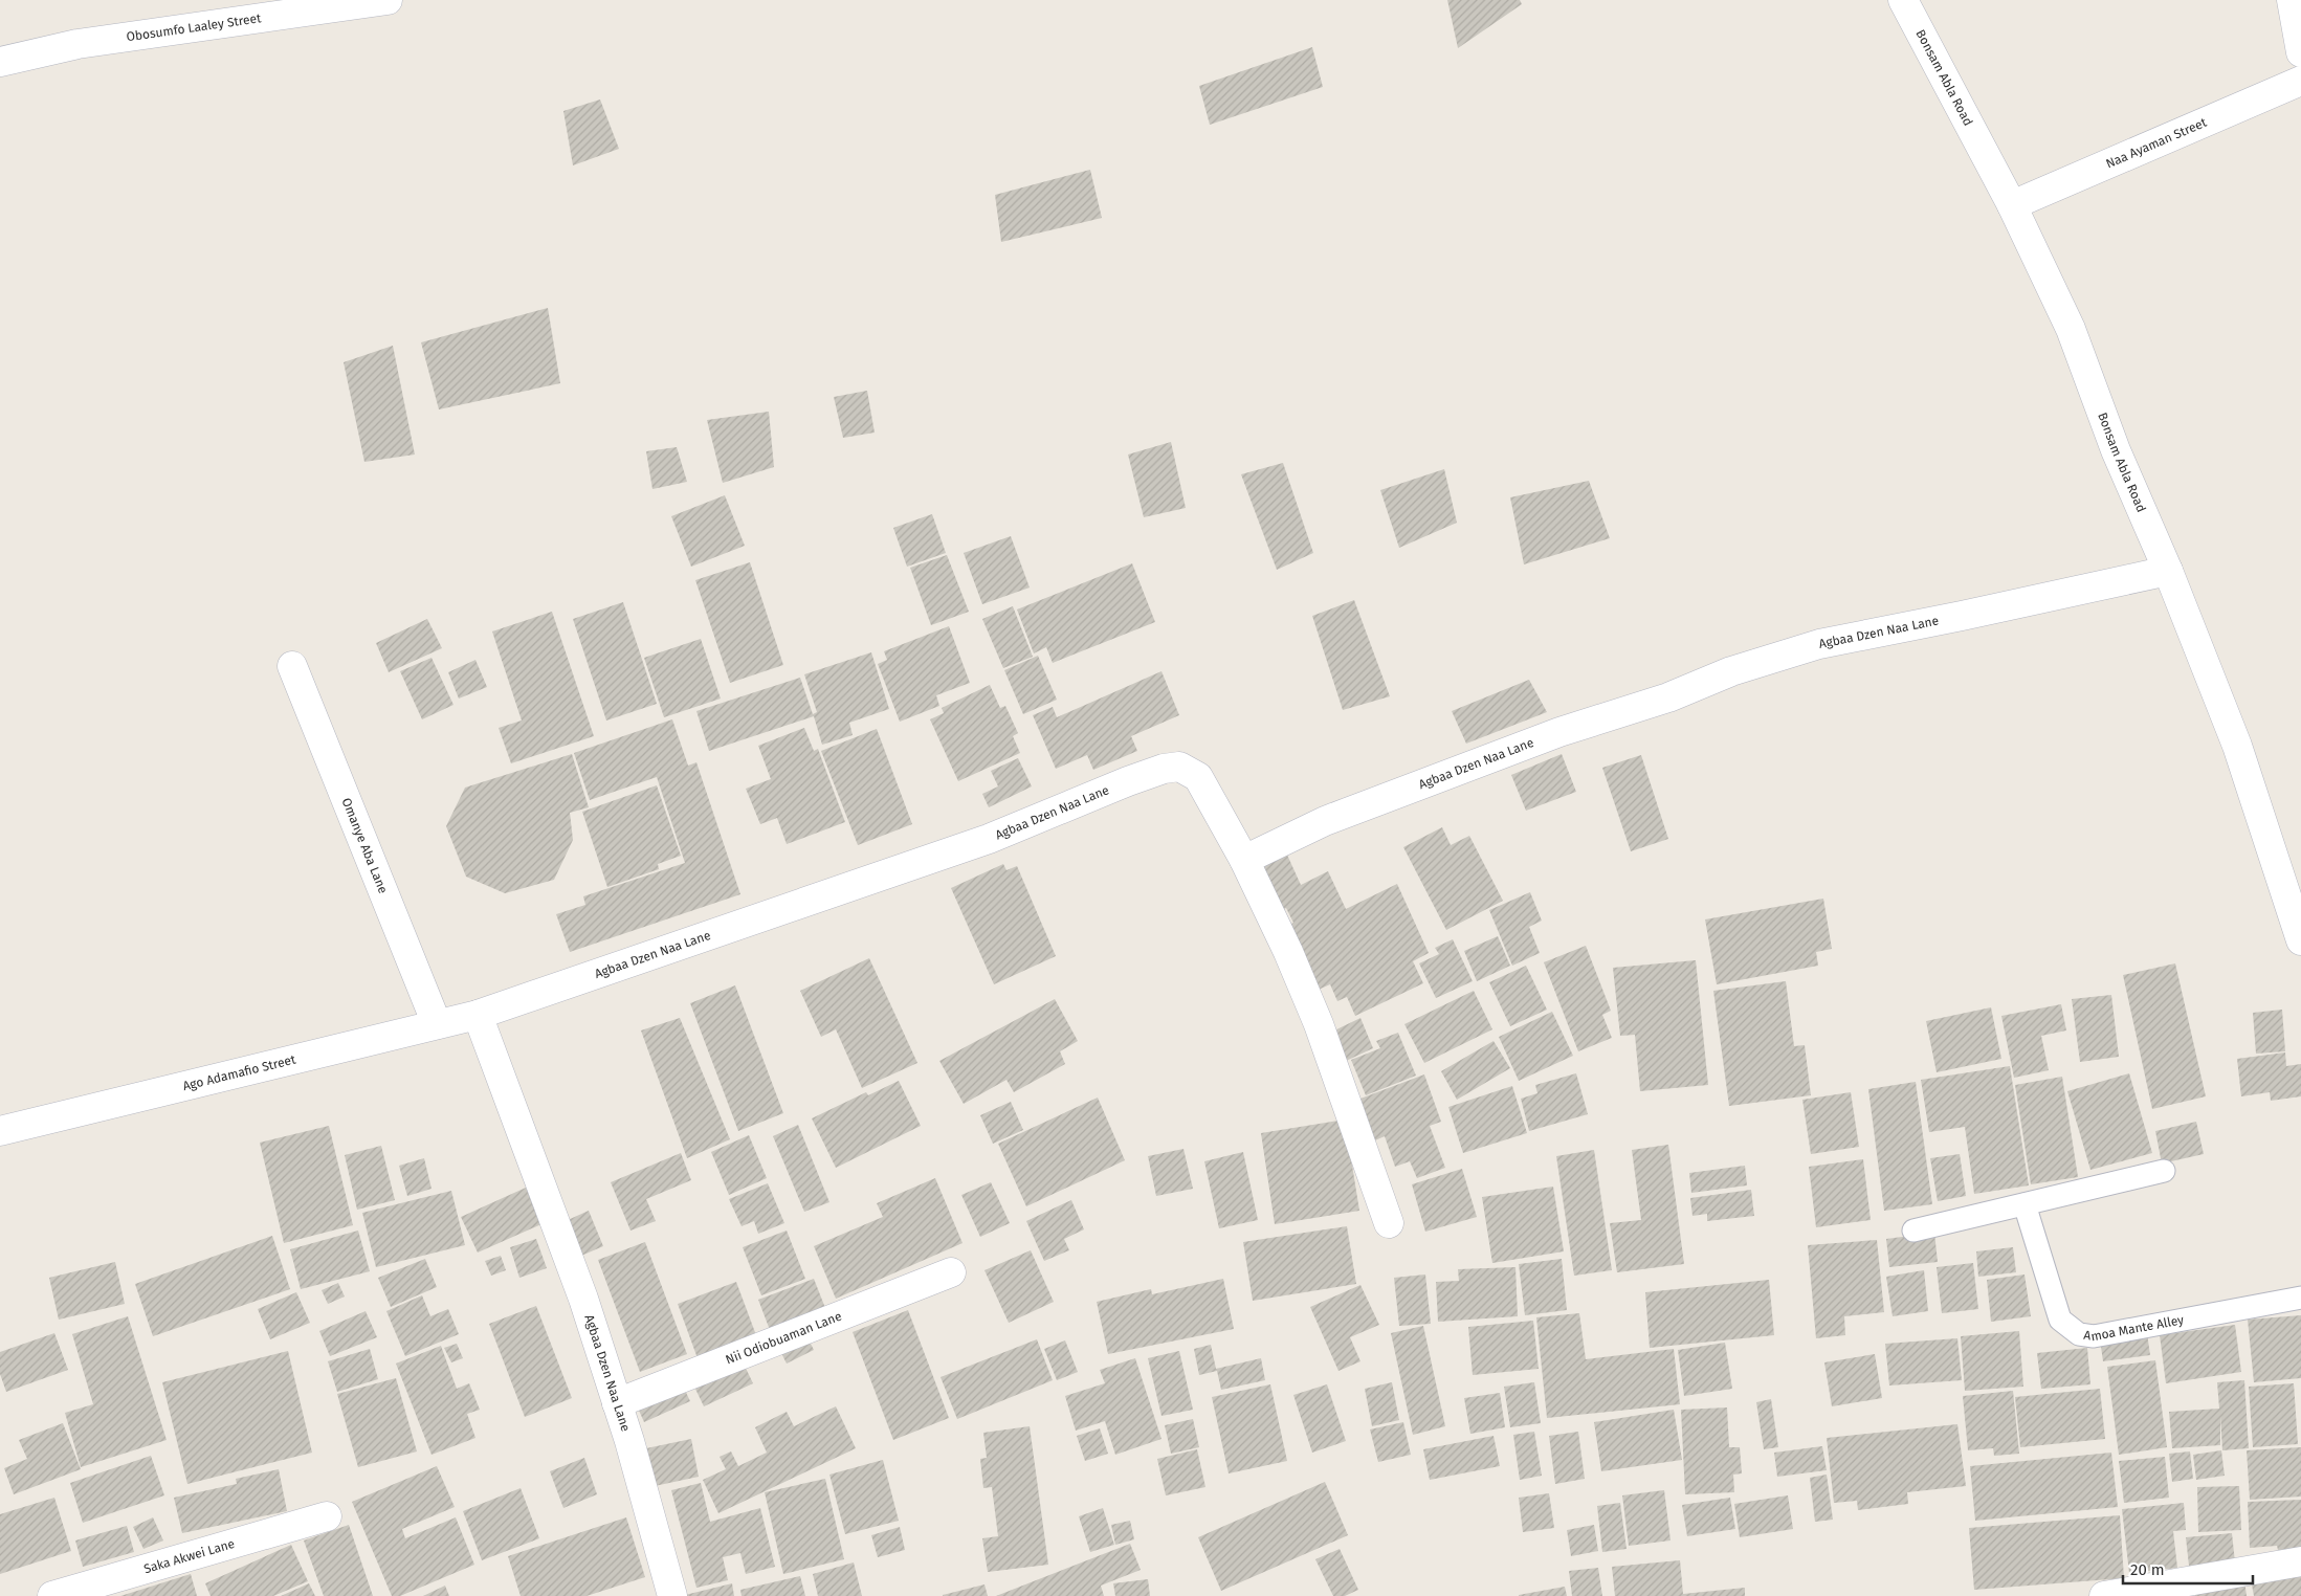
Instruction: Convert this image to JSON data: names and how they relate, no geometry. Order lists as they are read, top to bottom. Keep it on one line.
{"streets":{"street":["Obosumfo Laaley Street","Bonsam Abla Road","Naa Ayaman Street","Agbaa Dzen Naa Lane","Omanye Aba Lane","Ago Adamafio Street","Nii Odiobuaman Lane","Saka Akwei Lane"],"lane":["Amoa Mante Alley"]},"crossings":[["Bonsam Abla Road","Naa Ayaman Street"],["Bonsam Abla Road","Agbaa Dzen Naa Lane"],["Agbaa Dzen Naa Lane","Ago Adamafio Street"],["Agbaa Dzen Naa Lane","Nii Odiobuaman Lane"],["Omanye Aba Lane","Ago Adamafio Street"]],"scale_bar":"20 m"}
